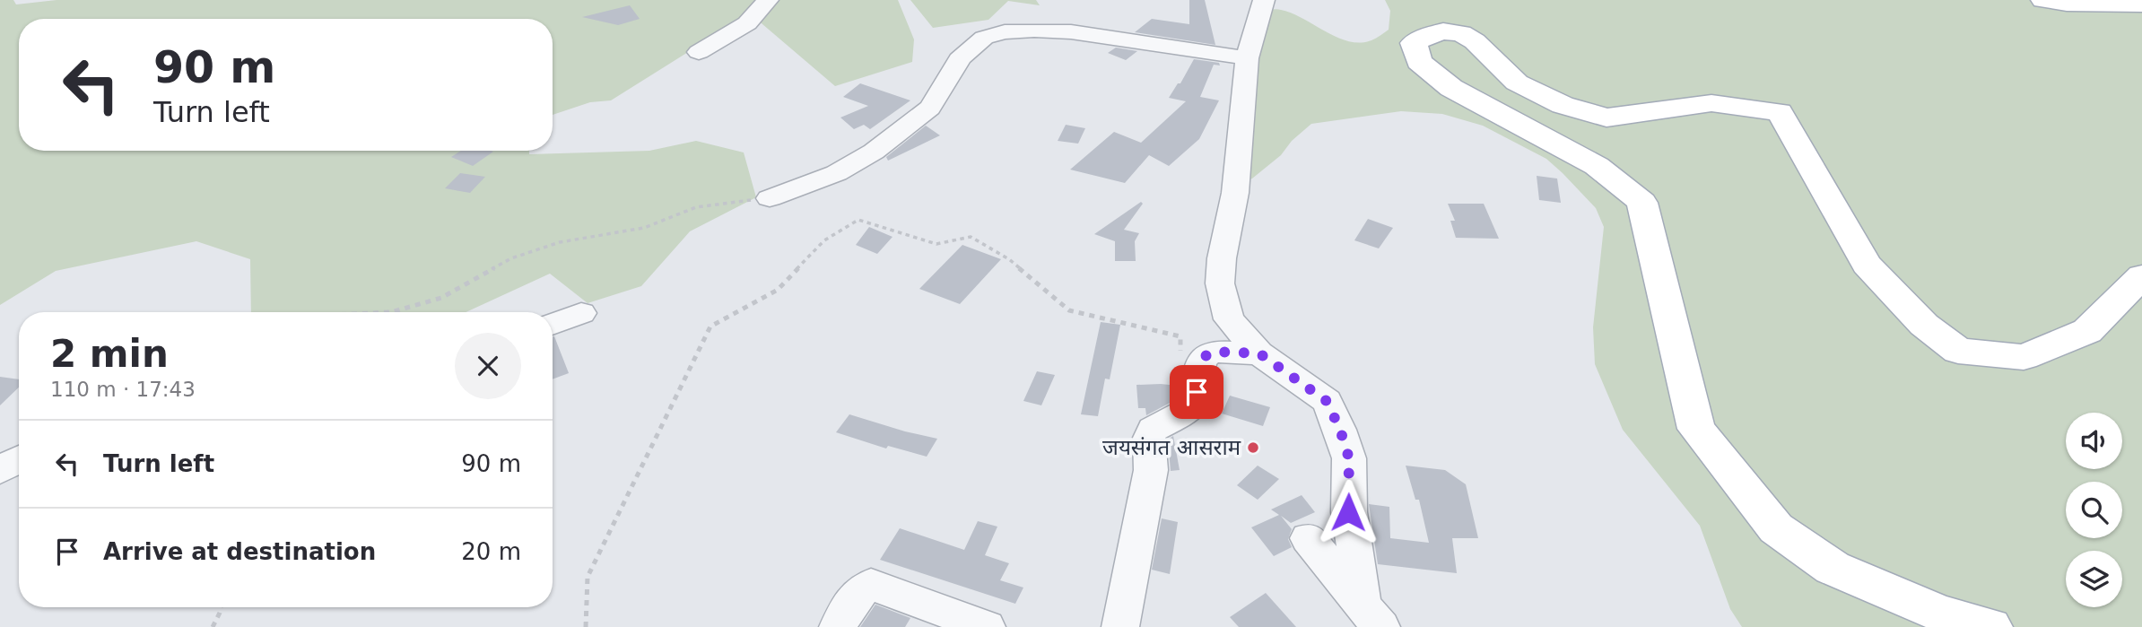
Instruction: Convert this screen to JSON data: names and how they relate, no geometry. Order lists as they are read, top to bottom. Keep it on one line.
{"places":["जयसंगत आसराम"],"page":{"turn":["90 m","Turn left"],"heading":["2 min","110 m · 17:43"],"list":[{"name":"Turn left","value":"90 m"},{"name":"Arrive at destination","value":"20 m"}]}}
